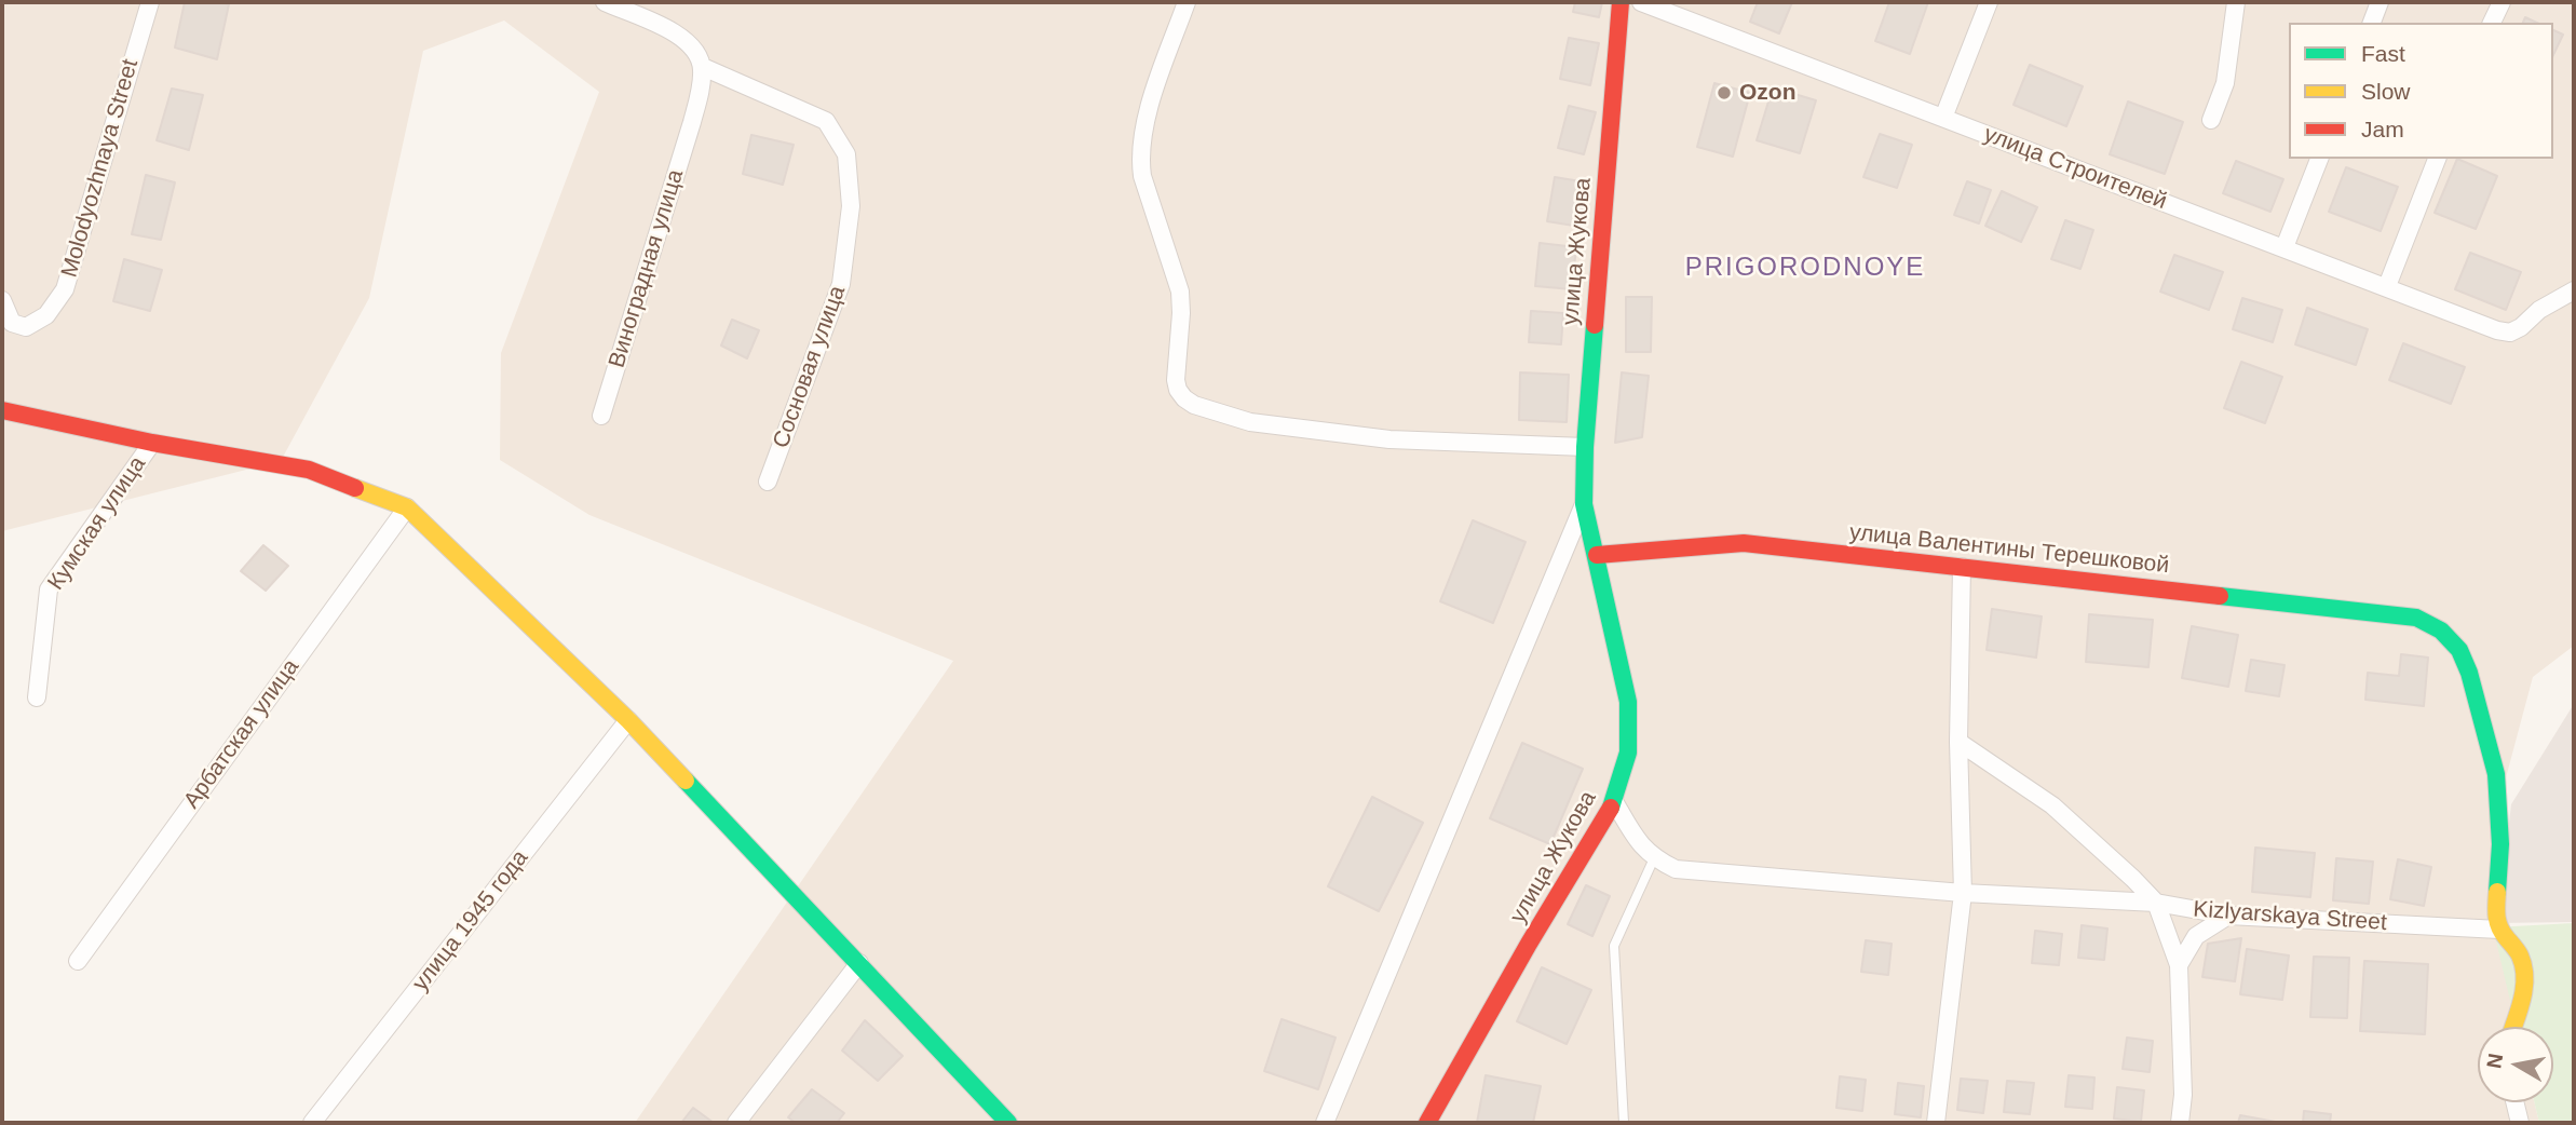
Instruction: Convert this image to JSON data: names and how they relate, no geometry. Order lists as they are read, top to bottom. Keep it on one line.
{"streets":{"street":["Molodyozhnaya Street","улица Строителей","улица Жукова","Виноградная улица","Сосновая улица","Кумская улица","улица Валентины Терешковой","Арбатская улица","Kizlyarskaya Street","улица 1945 года"]},"crossings":[["улица Жукова","улица Валентины Терешковой"],["Виноградная улица","Сосновая улица"],["улица Валентины Терешковой","Kizlyarskaya Street"]],"districts":["PRIGORODNOYE"],"places":["Ozon"],"legend":["Fast","Slow","Jam"],"north":"left"}
